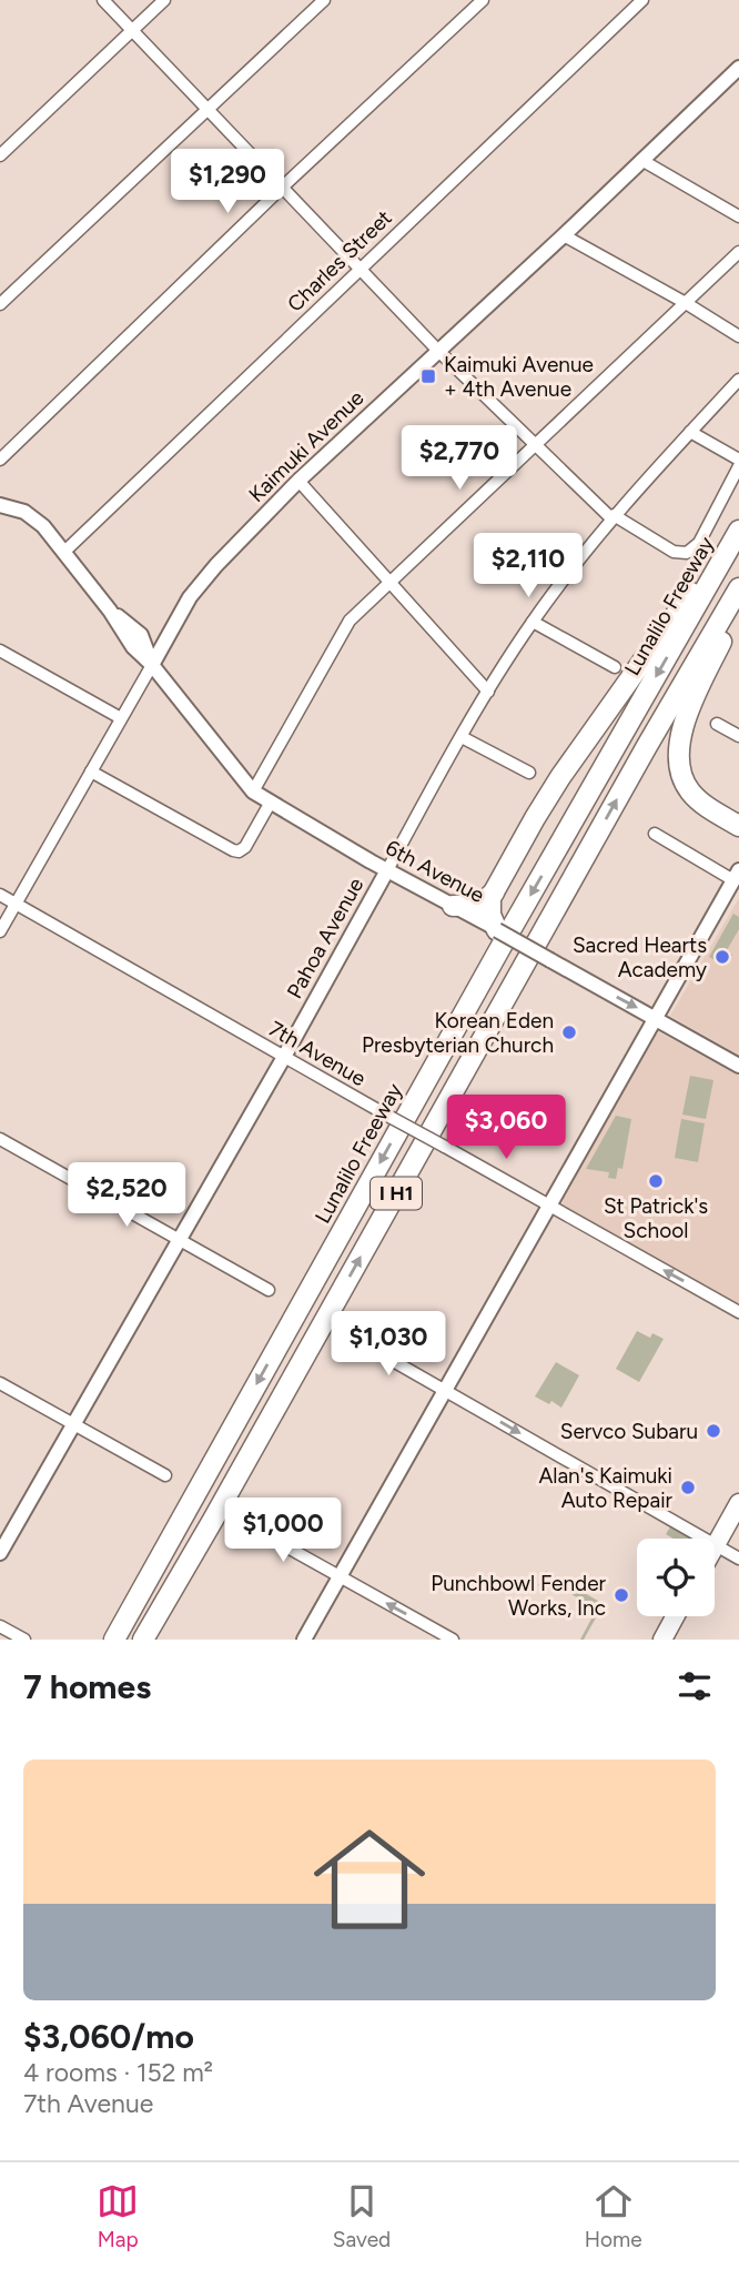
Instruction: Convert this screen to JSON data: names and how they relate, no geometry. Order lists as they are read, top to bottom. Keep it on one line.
{"streets":{"highway":["Lunalilo Freeway","I H1"],"street":["Charles Street","Kaimuki Avenue","6th Avenue","Pahoa Avenue","7th Avenue"]},"crossings":[["Charles Street","6th Avenue"],["Kaimuki Avenue","6th Avenue"],["Kaimuki Avenue","7th Avenue"],["6th Avenue","Pahoa Avenue"],["Pahoa Avenue","7th Avenue"]],"places":{"transit":["Kaimuki Avenue + 4th Avenue"],"other":["Sacred Hearts Academy","Korean Eden Presbyterian Church","St Patrick's School","Servco Subaru","Alan's Kaimuki Auto Repair","Punchbowl Fender Works, Inc"]},"page":{"price":["$1,290","$2,770","$2,110","$3,060","$2,520","$1,030","$1,000"],"heading":"7 homes","list":[{"name":"$3,060/mo","note":"4 rooms · 152 m² · 7th Avenue"}],"tabs":["Map","Saved","Home"]}}
